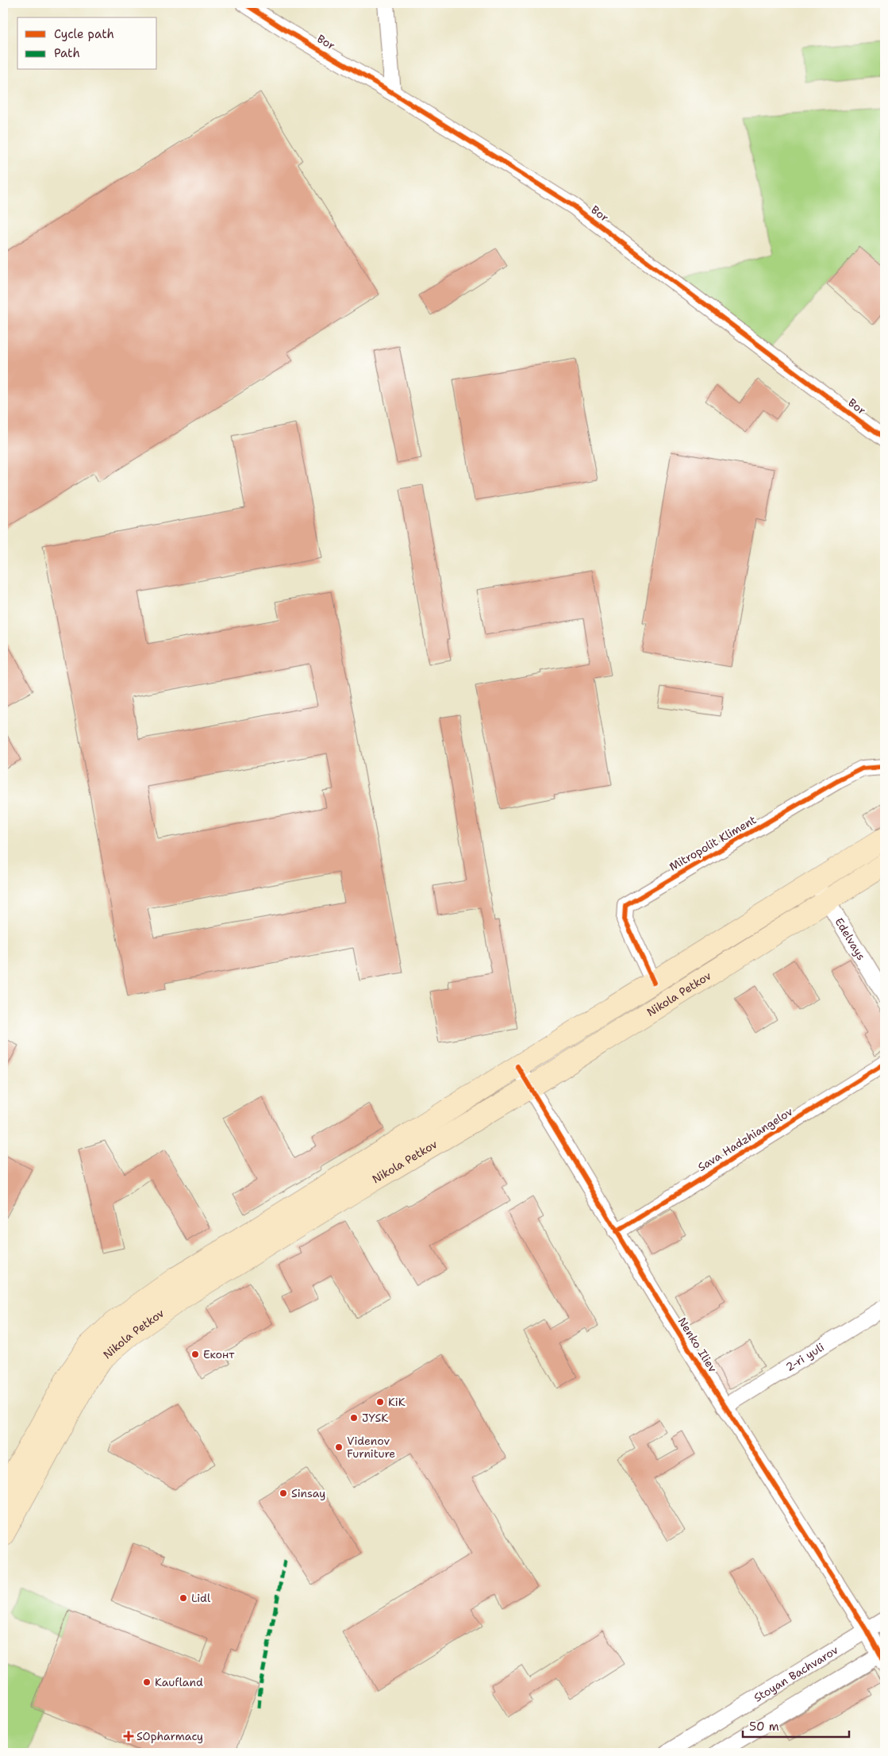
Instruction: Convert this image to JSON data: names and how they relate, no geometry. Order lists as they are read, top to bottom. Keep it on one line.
{"streets":{"main road":["Nikola Petkov"],"street":["Bor","Mitropolit Kliment","Edelvays","Sava Hadzhiangelov","Nenko Iliev","2-ri yuli","Stoyan Bachvarov"]},"crossings":[["Mitropolit Kliment","Nikola Petkov"],["Edelvays","Nikola Petkov"],["Nikola Petkov","Nenko Iliev"],["Sava Hadzhiangelov","Nenko Iliev"],["Nenko Iliev","2-ri yuli"],["Nenko Iliev","Stoyan Bachvarov"]],"places":{"other":["Еконт","KiK","JYSK","Videnov Furniture","Sinsay","Lidl","Kaufland"],"health":["SOpharmacy"]},"legend":["Cycle path","Path"],"scale_bar":"50 m"}
